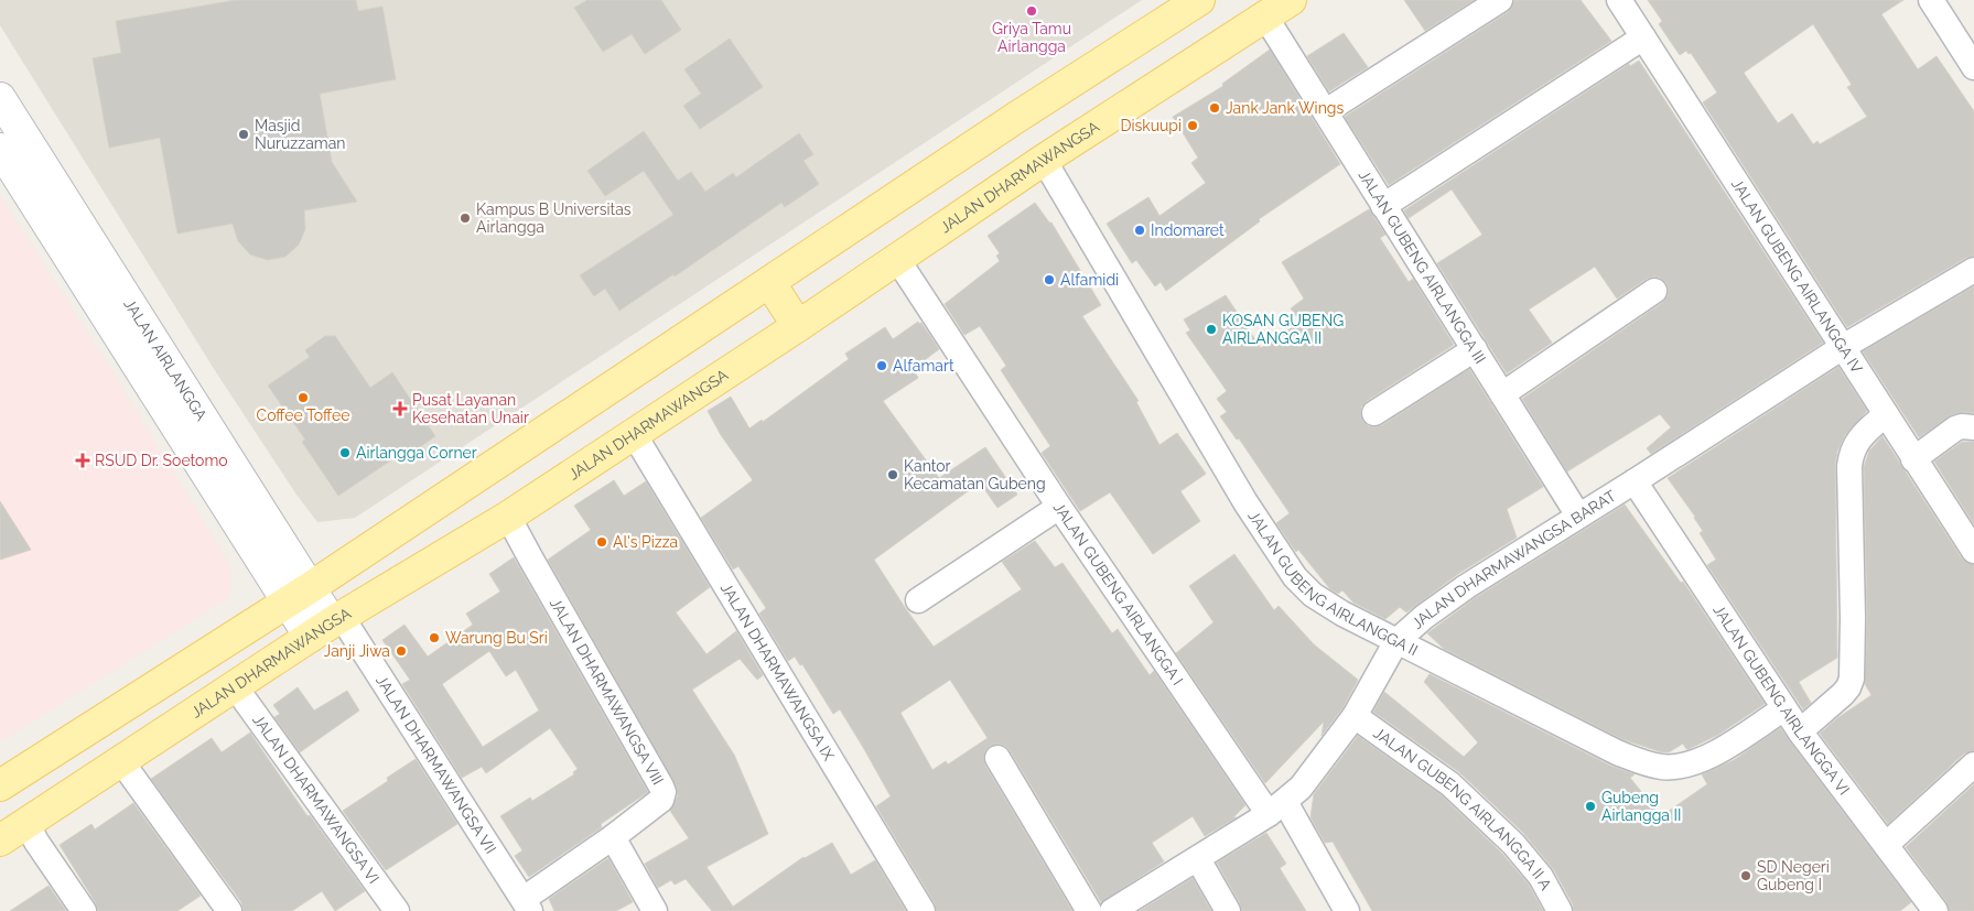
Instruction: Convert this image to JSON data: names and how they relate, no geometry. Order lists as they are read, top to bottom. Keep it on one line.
{"streets":{"main road":["JALAN DHARMAWANGSA","JALAN AIRLANGGA"],"street":["JALAN GUBENG AIRLANGGA III","JALAN GUBENG AIRLANGGA IV","JALAN DHARMAWANGSA BARAT","JALAN GUBENG AIRLANGGA II","JALAN GUBENG AIRLANGGA I","JALAN DHARMAWANGSA IX","JALAN DHARMAWANGSA VIII","JALAN GUBENG AIRLANGGA VI","JALAN DHARMAWANGSA VII","JALAN DHARMAWANGSA VI","JALAN GUBENG AIRLANGGA II A"]},"crossings":[["JALAN DHARMAWANGSA","JALAN GUBENG AIRLANGGA III"],["JALAN DHARMAWANGSA","JALAN AIRLANGGA"],["JALAN DHARMAWANGSA","JALAN GUBENG AIRLANGGA II"],["JALAN DHARMAWANGSA","JALAN GUBENG AIRLANGGA I"],["JALAN DHARMAWANGSA","JALAN DHARMAWANGSA IX"],["JALAN DHARMAWANGSA","JALAN DHARMAWANGSA VIII"],["JALAN DHARMAWANGSA","JALAN DHARMAWANGSA VII"],["JALAN DHARMAWANGSA","JALAN DHARMAWANGSA VI"],["JALAN GUBENG AIRLANGGA III","JALAN DHARMAWANGSA BARAT"],["JALAN GUBENG AIRLANGGA IV","JALAN DHARMAWANGSA BARAT"],["JALAN AIRLANGGA","JALAN DHARMAWANGSA VII"],["JALAN DHARMAWANGSA BARAT","JALAN GUBENG AIRLANGGA II"],["JALAN DHARMAWANGSA BARAT","JALAN GUBENG AIRLANGGA I"],["JALAN DHARMAWANGSA BARAT","JALAN GUBENG AIRLANGGA VI"],["JALAN DHARMAWANGSA BARAT","JALAN GUBENG AIRLANGGA II A"],["JALAN GUBENG AIRLANGGA II","JALAN GUBENG AIRLANGGA VI"],["JALAN DHARMAWANGSA VIII","JALAN DHARMAWANGSA VII"]],"places":{"other":["Griya Tamu Airlangga","Jank Jank Wings","Diskuupi","Masjid Nuruzzaman","Kampus B Universitas Airlangga","Indomaret","Alfamidi","KOSAN GUBENG AIRLANGGA II","Alfamart","Coffee Toffee","Airlangga Corner","Kantor Kecamatan Gubeng","Al's Pizza","Warung Bu Sri","Janji Jiwa","Gubeng Airlangga II","SD Negeri Gubeng I"],"health":["Pusat Layanan Kesehatan Unair","RSUD Dr. Soetomo"]}}
